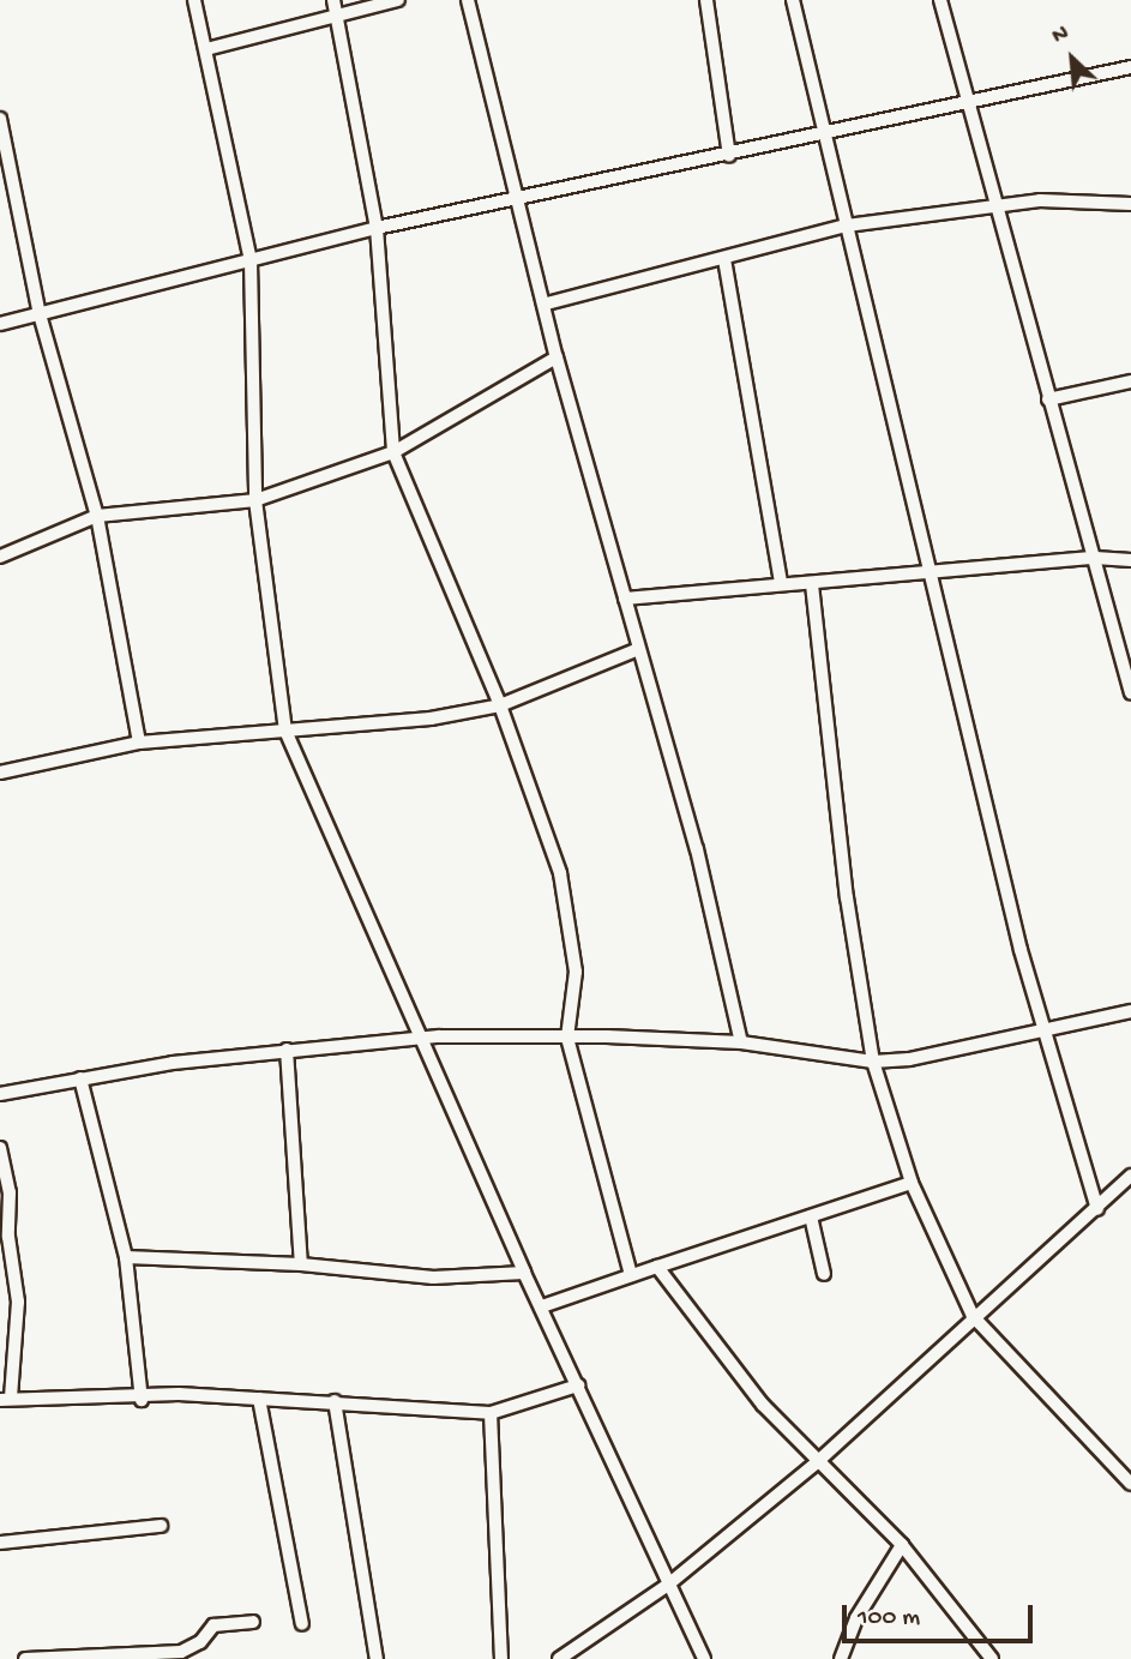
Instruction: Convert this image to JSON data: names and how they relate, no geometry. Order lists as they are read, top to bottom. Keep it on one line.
{"scale_bar":"100 m","north":"top left"}
